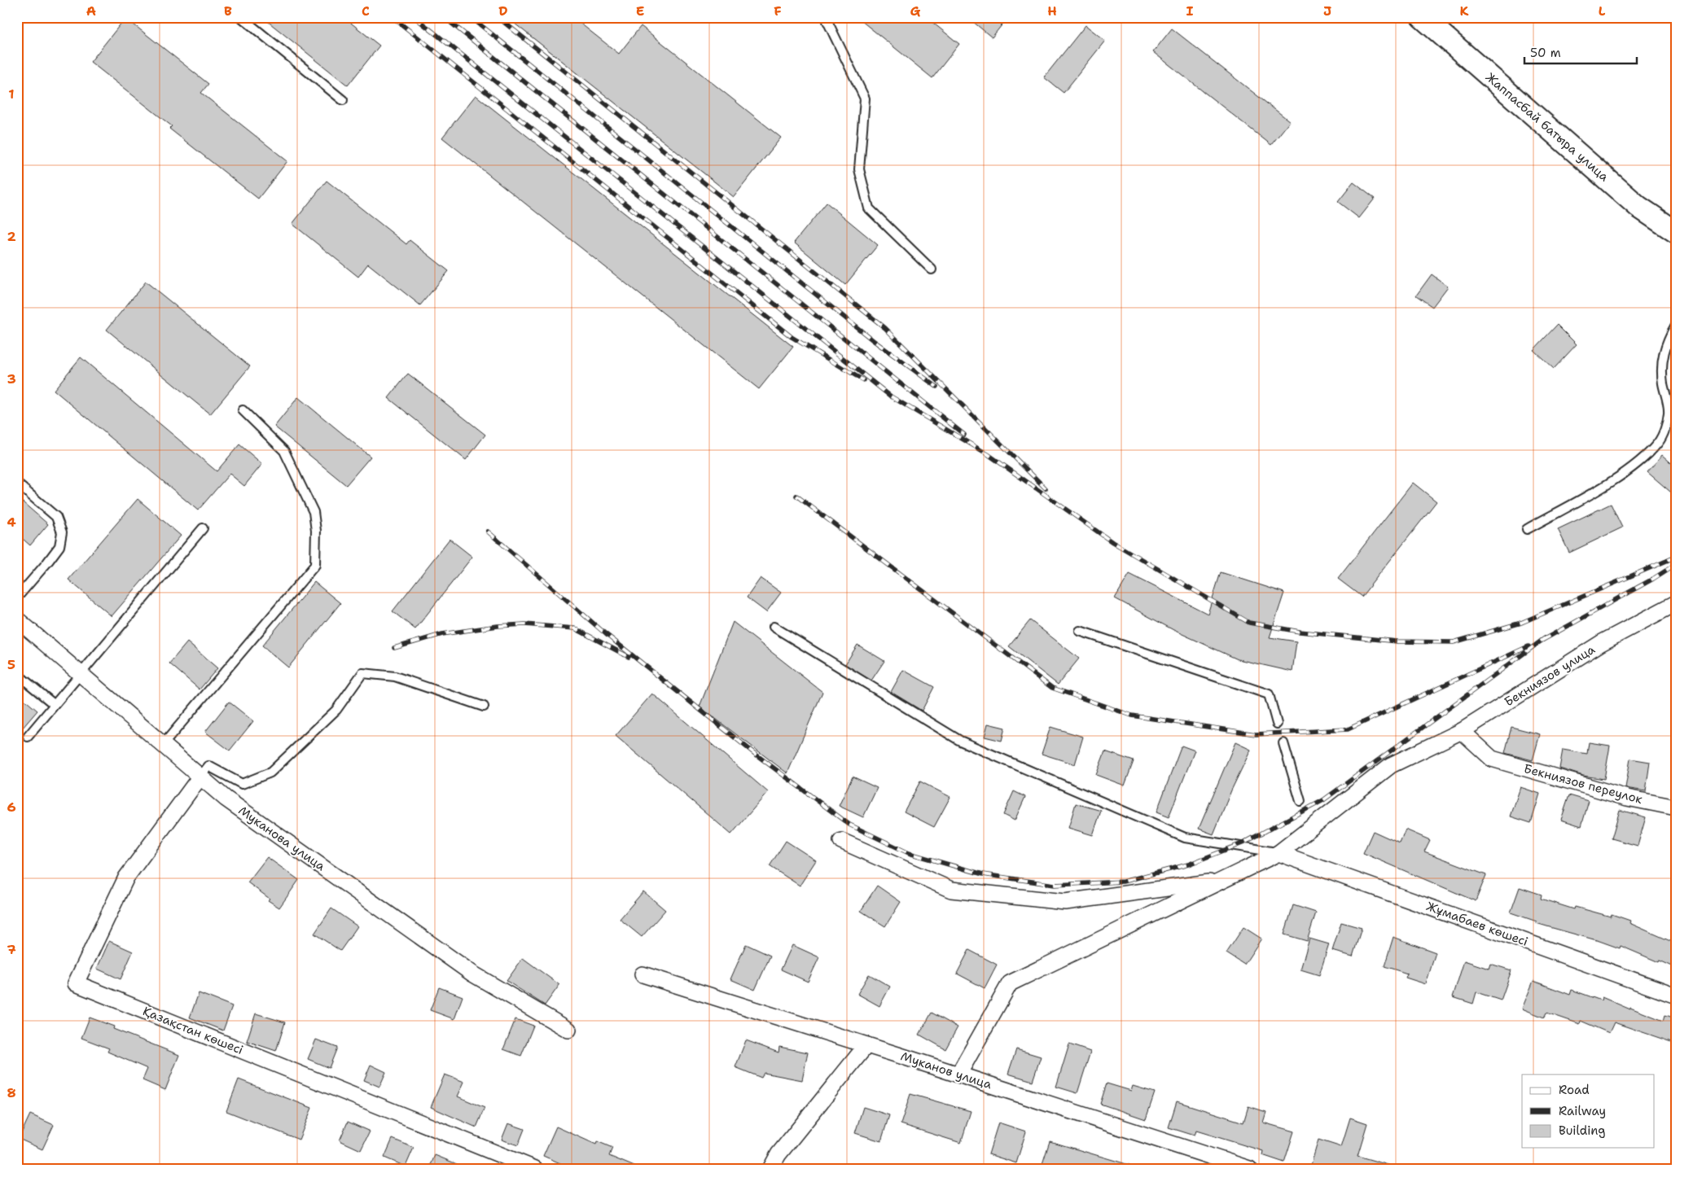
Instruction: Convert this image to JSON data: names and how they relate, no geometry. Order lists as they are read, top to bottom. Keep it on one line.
{"streets":{"main road":["Жаппасбай батыра улица"],"street":["Бекниязов улица","Бекниязов переулок","Муканова улица","Жұмабаев көшесі","Қазақстан көшесі","Муканов улица"]},"crossings":[["Бекниязов улица","Бекниязов переулок"],["Бекниязов улица","Жұмабаев көшесі"],["Бекниязов улица","Муканов улица"],["Муканова улица","Қазақстан көшесі"]],"legend":["Road","Railway","Building"],"scale_bar":"50 m","grid":{"columns":["A","B","C","D","E","F","G","H","I","J","K","L"],"rows":["1","2","3","4","5","6","7","8"]}}
